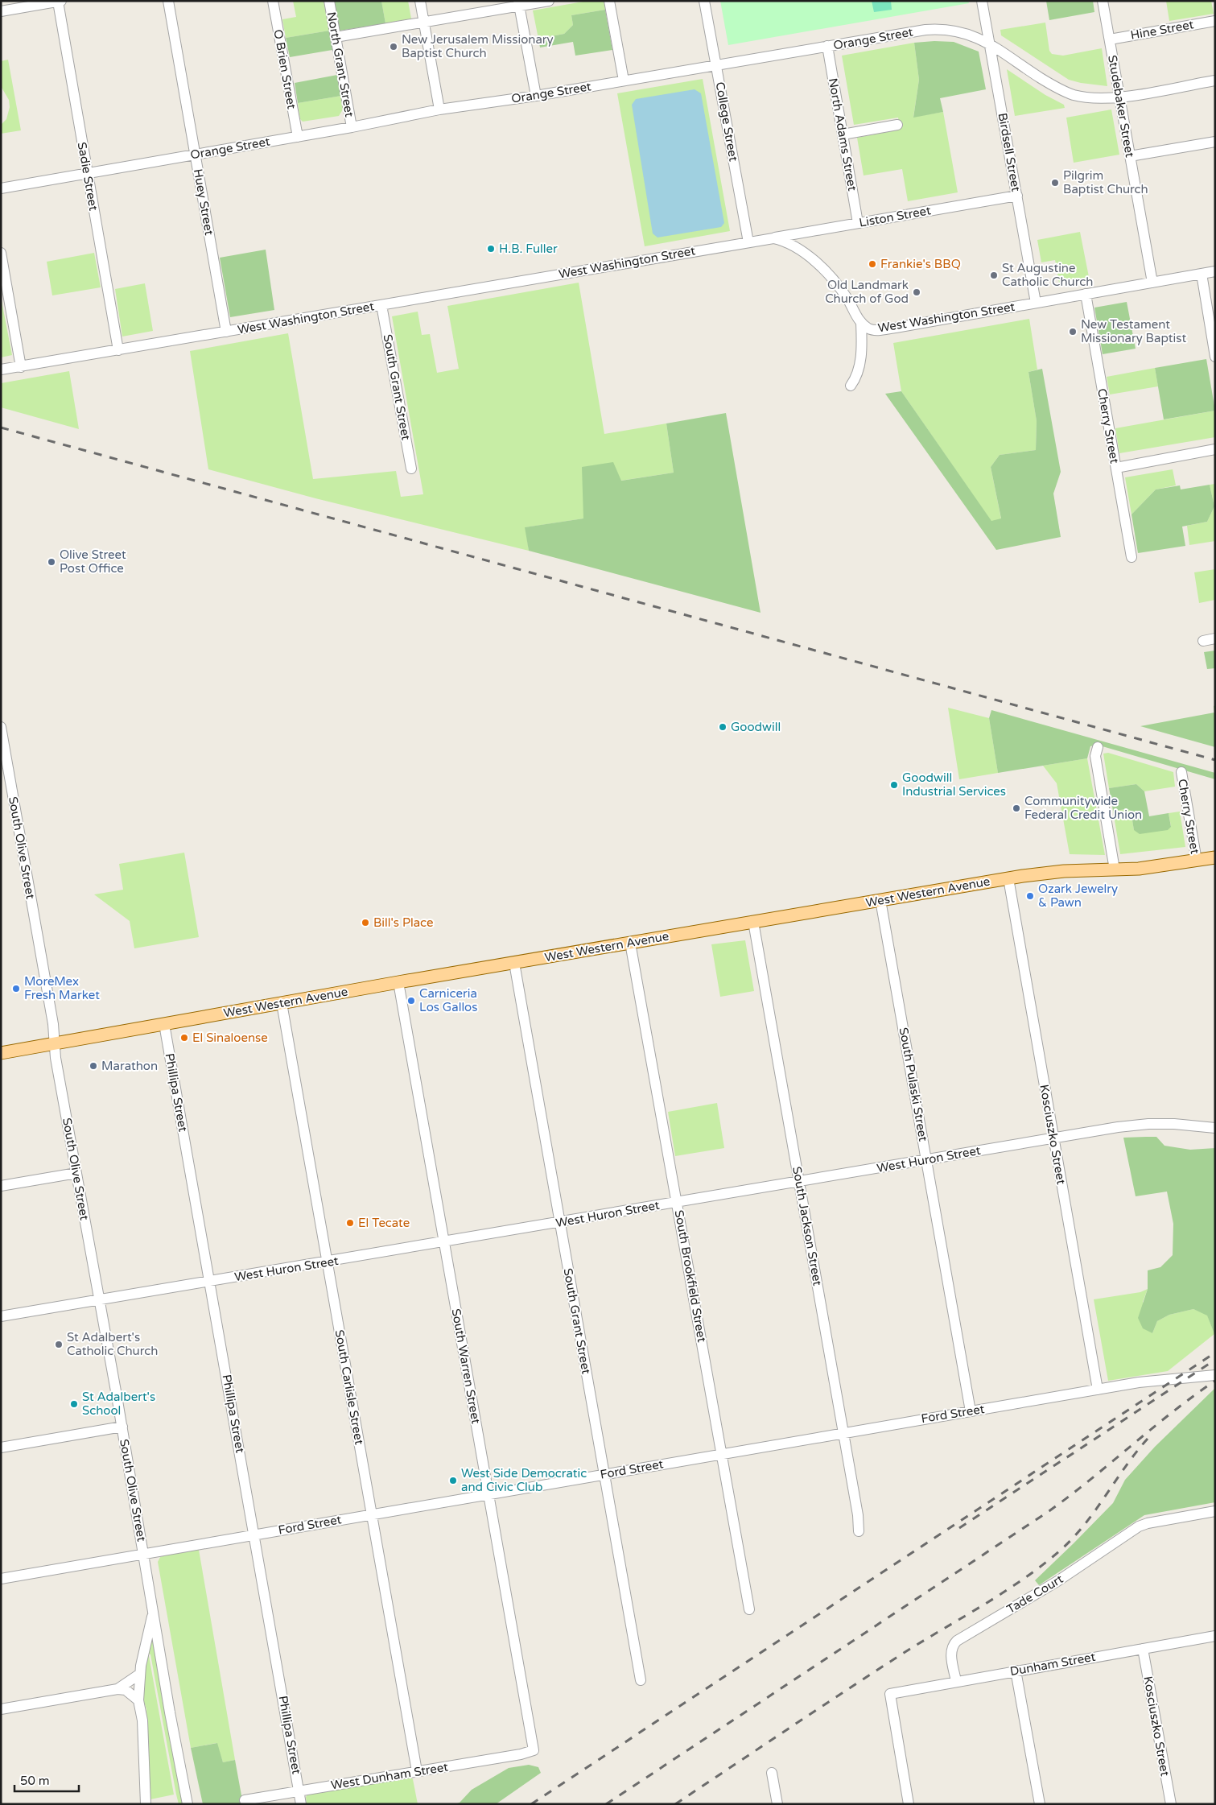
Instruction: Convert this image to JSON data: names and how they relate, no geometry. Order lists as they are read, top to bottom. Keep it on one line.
{"streets":{"main road":["West Western Avenue"],"street":["Hine Street","Orange Street","North Grant Street","O Brien Street","Studebaker Street","College Street","North Adams Street","Birdsell Street","Sadie Street","Huey Street","Liston Street","West Washington Street","South Grant Street","Cherry Street","South Olive Street","South Pulaski Street","Phillipa Street","Kosciuszko Street","West Huron Street","South Jackson Street","South Brookfield Street","South Warren Street","South Carlisle Street","Ford Street","Tade Court","Dunham Street","West Dunham Street"]},"crossings":[["Hine Street","Studebaker Street"],["Orange Street","North Grant Street"],["Orange Street","O Brien Street"],["Orange Street","Studebaker Street"],["Orange Street","College Street"],["Orange Street","North Adams Street"],["Orange Street","Birdsell Street"],["Orange Street","Sadie Street"],["Orange Street","Huey Street"],["Studebaker Street","West Washington Street"],["College Street","West Washington Street"],["North Adams Street","Liston Street"],["Birdsell Street","Liston Street"],["Birdsell Street","West Washington Street"],["Sadie Street","West Washington Street"],["Huey Street","West Washington Street"],["Liston Street","West Washington Street"],["West Washington Street","South Grant Street"],["West Washington Street","Cherry Street"],["South Grant Street","West Western Avenue"],["South Grant Street","West Huron Street"],["South Grant Street","Ford Street"],["Cherry Street","West Western Avenue"],["South Olive Street","West Western Avenue"],["South Olive Street","West Huron Street"],["South Olive Street","Ford Street"],["West Western Avenue","South Pulaski Street"],["West Western Avenue","Phillipa Street"],["West Western Avenue","Kosciuszko Street"],["West Western Avenue","South Jackson Street"],["West Western Avenue","South Brookfield Street"],["West Western Avenue","South Warren Street"],["West Western Avenue","South Carlisle Street"],["South Pulaski Street","West Huron Street"],["South Pulaski Street","Ford Street"],["Phillipa Street","West Huron Street"],["Phillipa Street","Ford Street"],["Phillipa Street","West Dunham Street"],["Kosciuszko Street","West Huron Street"],["Kosciuszko Street","Ford Street"],["Kosciuszko Street","Dunham Street"],["West Huron Street","South Jackson Street"],["West Huron Street","South Brookfield Street"],["West Huron Street","South Warren Street"],["West Huron Street","South Carlisle Street"],["South Jackson Street","Ford Street"],["South Brookfield Street","Ford Street"],["South Warren Street","Ford Street"],["South Warren Street","West Dunham Street"],["South Carlisle Street","Ford Street"],["South Carlisle Street","West Dunham Street"],["Tade Court","Dunham Street"]],"places":["New Jerusalem Missionary Baptist Church","Pilgrim Baptist Church","H.B. Fuller","Frankie's BBQ","St Augustine Catholic Church","Old Landmark Church of God","New Testament Missionary Baptist","Olive Street Post Office","Goodwill","Goodwill Industrial Services","Communitywide Federal Credit Union","Ozark Jewelry & Pawn","Bill's Place","MoreMex Fresh Market","Carniceria Los Gallos","El Sinaloense","Marathon","El Tecate","St Adalbert's Catholic Church","St Adalbert's School","West Side Democratic and Civic Club"],"scale_bar":"50 m"}
